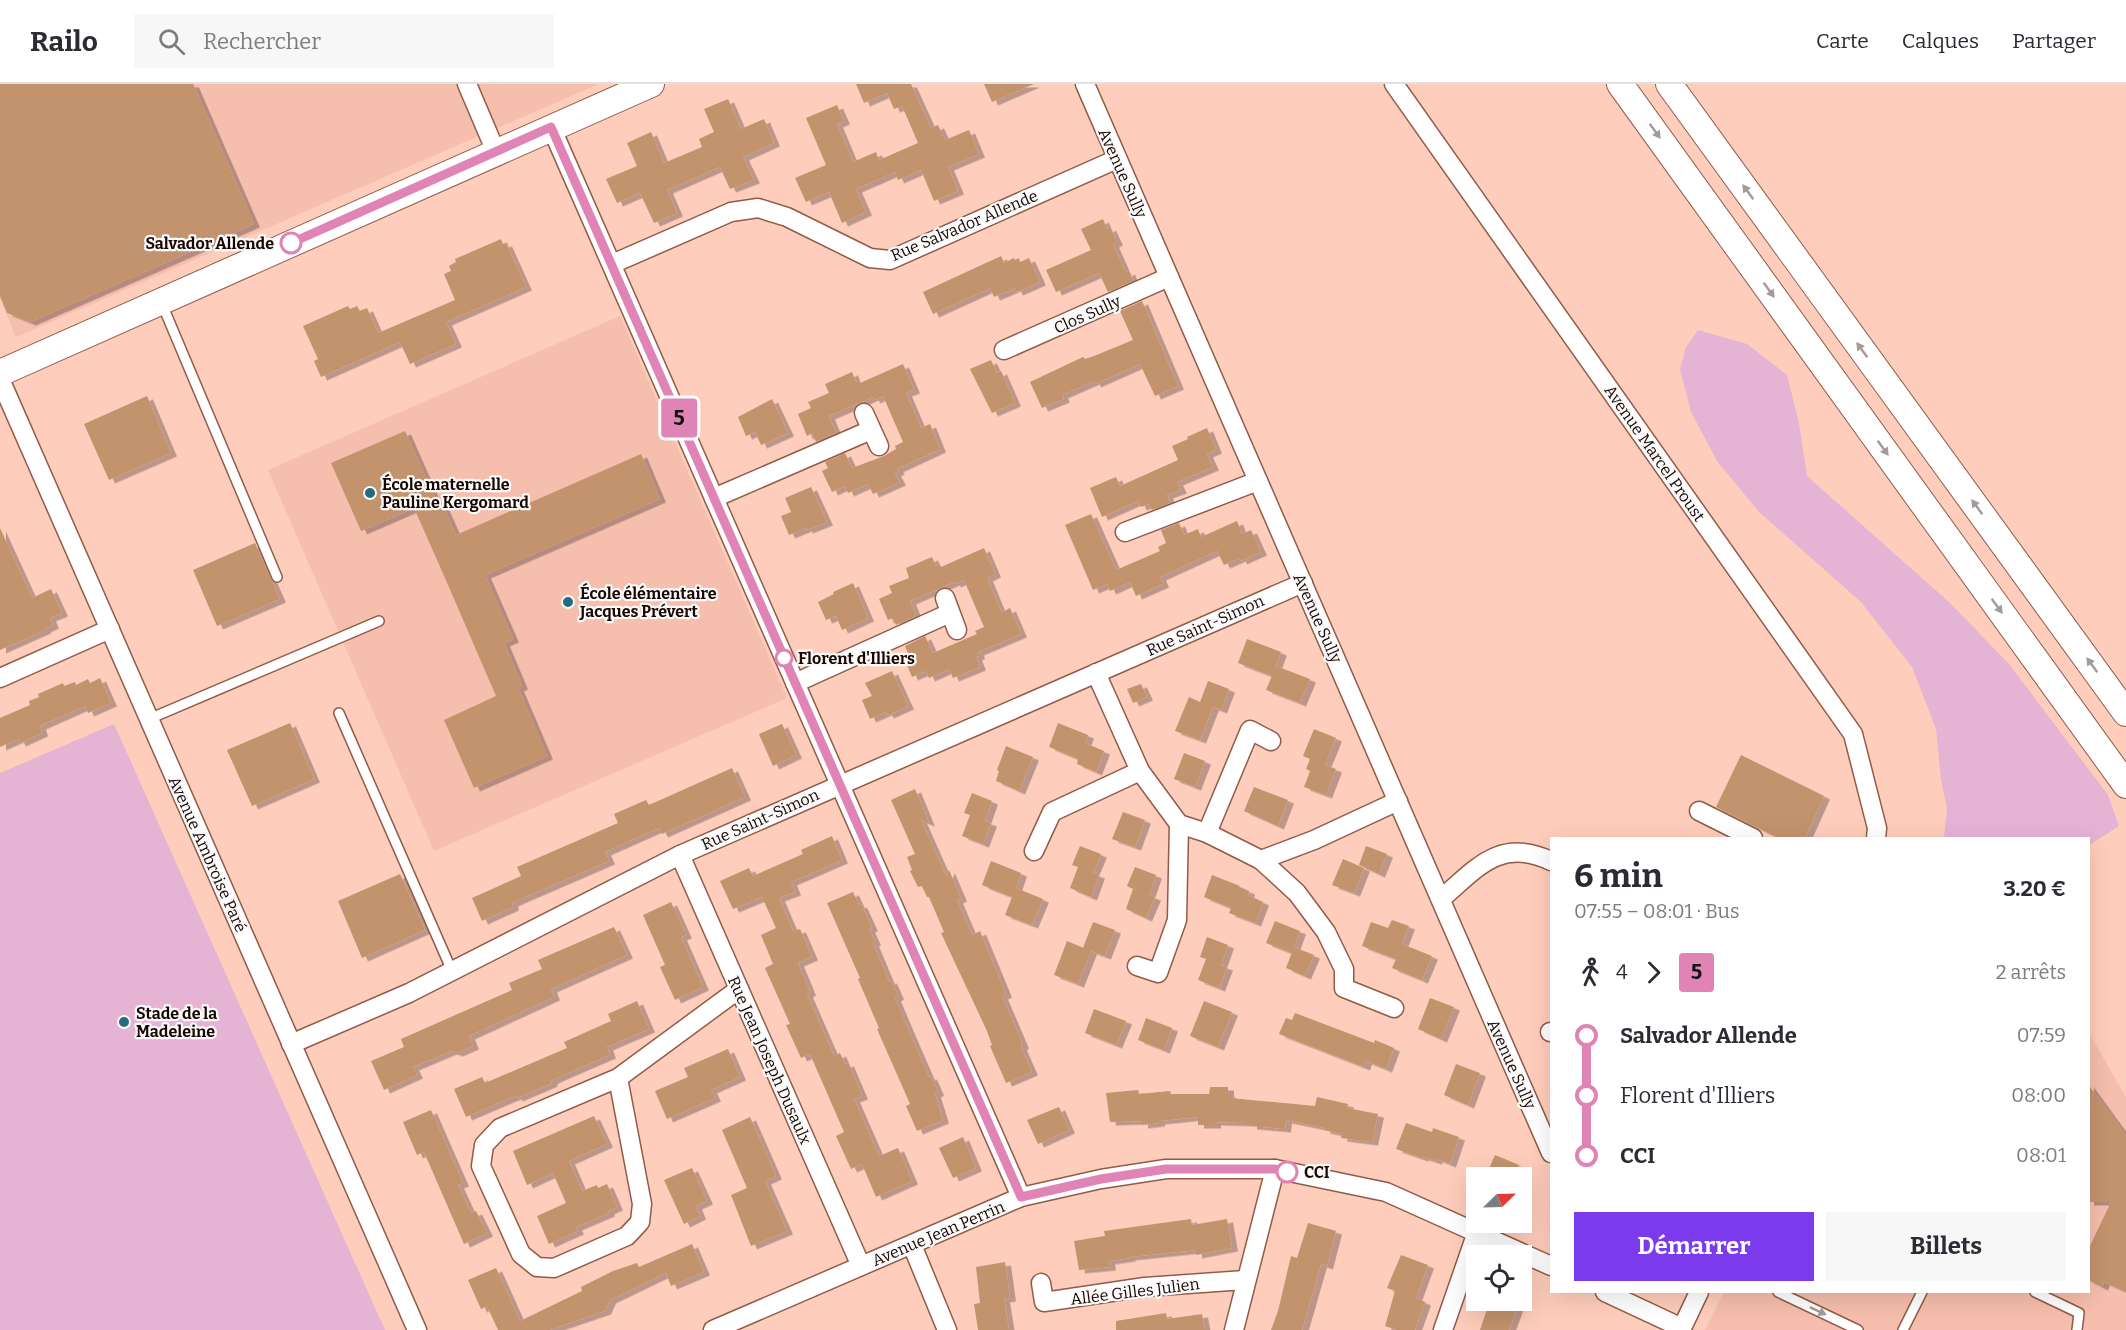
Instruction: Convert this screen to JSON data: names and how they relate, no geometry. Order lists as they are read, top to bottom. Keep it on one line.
{"streets":{"street":["Avenue Sully","Rue Salvador Allende","Clos Sully","Avenue Marcel Proust","Rue Saint-Simon","Avenue Ambroise Paré","Rue Jean Joseph Dusaulx","Avenue Jean Perrin","Allée Gilles Julien"]},"crossings":[["Avenue Sully","Rue Salvador Allende"],["Avenue Sully","Clos Sully"],["Avenue Sully","Rue Saint-Simon"],["Rue Saint-Simon","Avenue Ambroise Paré"],["Rue Saint-Simon","Rue Jean Joseph Dusaulx"],["Rue Jean Joseph Dusaulx","Avenue Jean Perrin"]],"places":["Salvador Allende","École maternelle Pauline Kergomard","École élémentaire Jacques Prévert","Florent d'Illiers","Stade de la Madeleine","CCI"],"lines":["bus line 5"],"north":"top right","page":{"header":"Railo","search":"Rechercher","nav":["Carte","Calques","Partager"],"on_map":"5","heading":["6 min","07:55 – 08:01 · Bus","3.20 €"],"legs":["4","5","2 arrêts"],"list":[{"name":"Salvador Allende","value":"07:59"},{"name":"Florent d'Illiers","value":"08:00"},{"name":"CCI","value":"08:01"}],"buttons":["Démarrer","Billets"]}}
